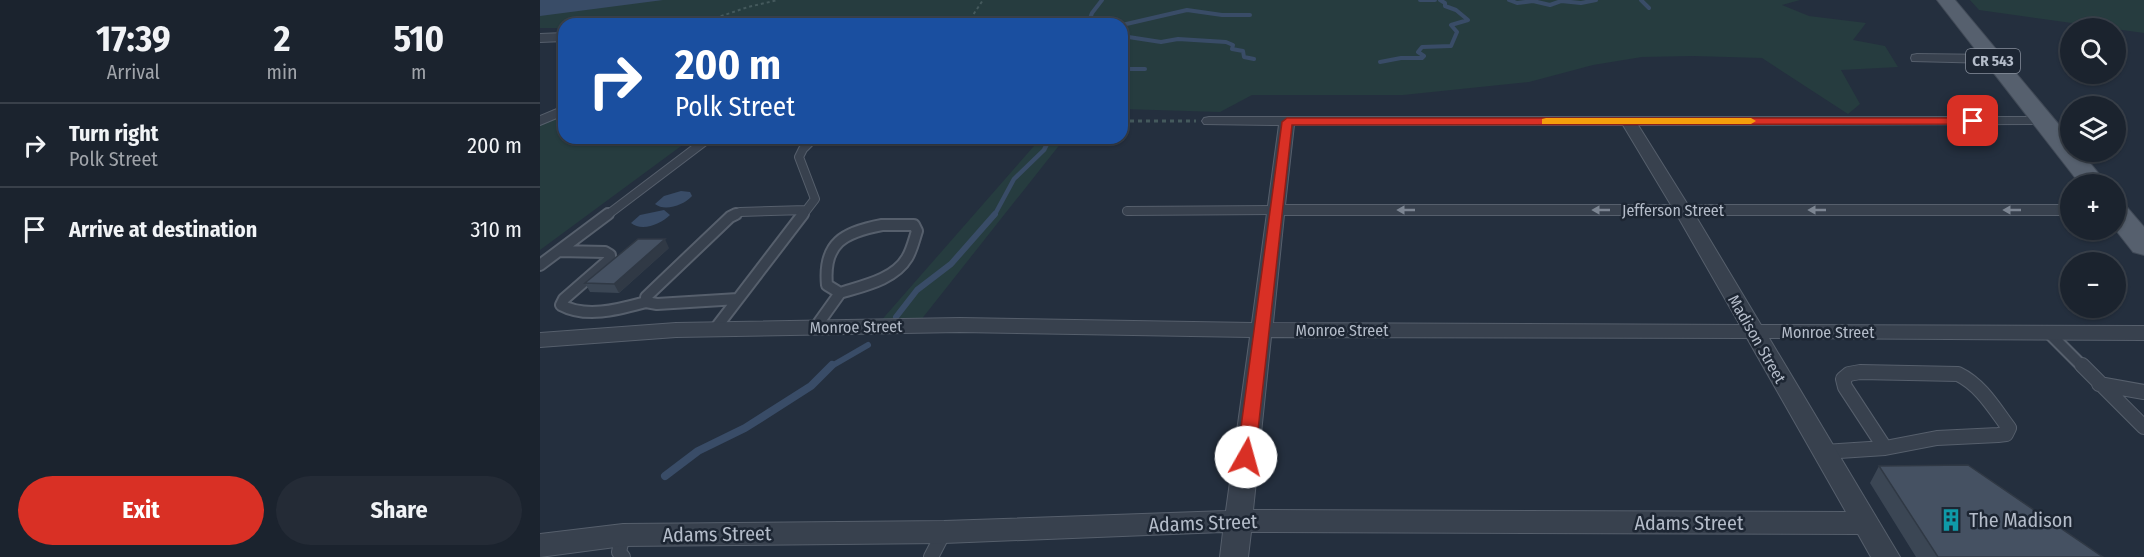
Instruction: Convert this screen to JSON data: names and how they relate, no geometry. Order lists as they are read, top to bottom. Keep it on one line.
{"streets":{"main road":["CR 543"],"street":["Jefferson Street","Monroe Street","Madison Street","Adams Street"]},"crossings":[["Jefferson Street","Madison Street"],["Monroe Street","Madison Street"],["Madison Street","Adams Street"]],"places":{"building":["The Madison"]},"page":{"eta":["17:39","Arrival","2","min","510","m"],"map_buttons":["+","−"],"turn":["200 m","Polk Street"],"list":[{"name":"Turn right","note":"Polk Street","value":"200 m"},{"name":"Arrive at destination","value":"310 m"}],"buttons":["Exit","Share"]}}
